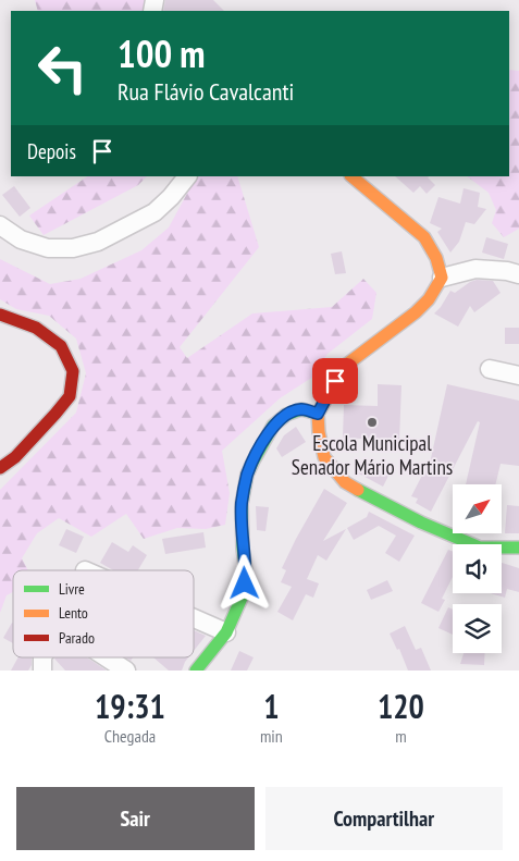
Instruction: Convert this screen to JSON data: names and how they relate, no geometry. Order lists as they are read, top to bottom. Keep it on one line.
{"places":["Escola Municipal Senador Mário Martins"],"legend":["Livre","Lento","Parado"],"north":"top right","page":{"turn":["100 m","Rua Flávio Cavalcanti"],"then":"Depois","eta":["19:31","Chegada","1","min","120","m"],"buttons":["Sair","Compartilhar"]}}
